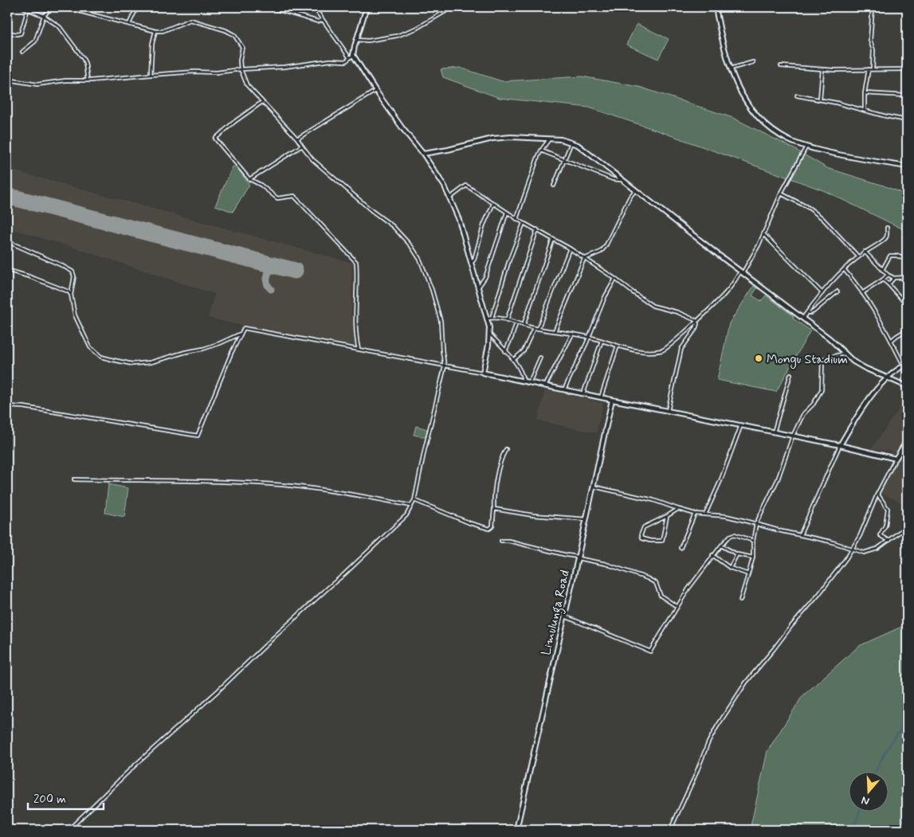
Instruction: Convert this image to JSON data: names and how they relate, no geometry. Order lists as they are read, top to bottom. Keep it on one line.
{"streets":{"main road":["Limulunga Road"]},"places":["Mongu Stadium"],"scale_bar":"200 m","north":"bottom"}
